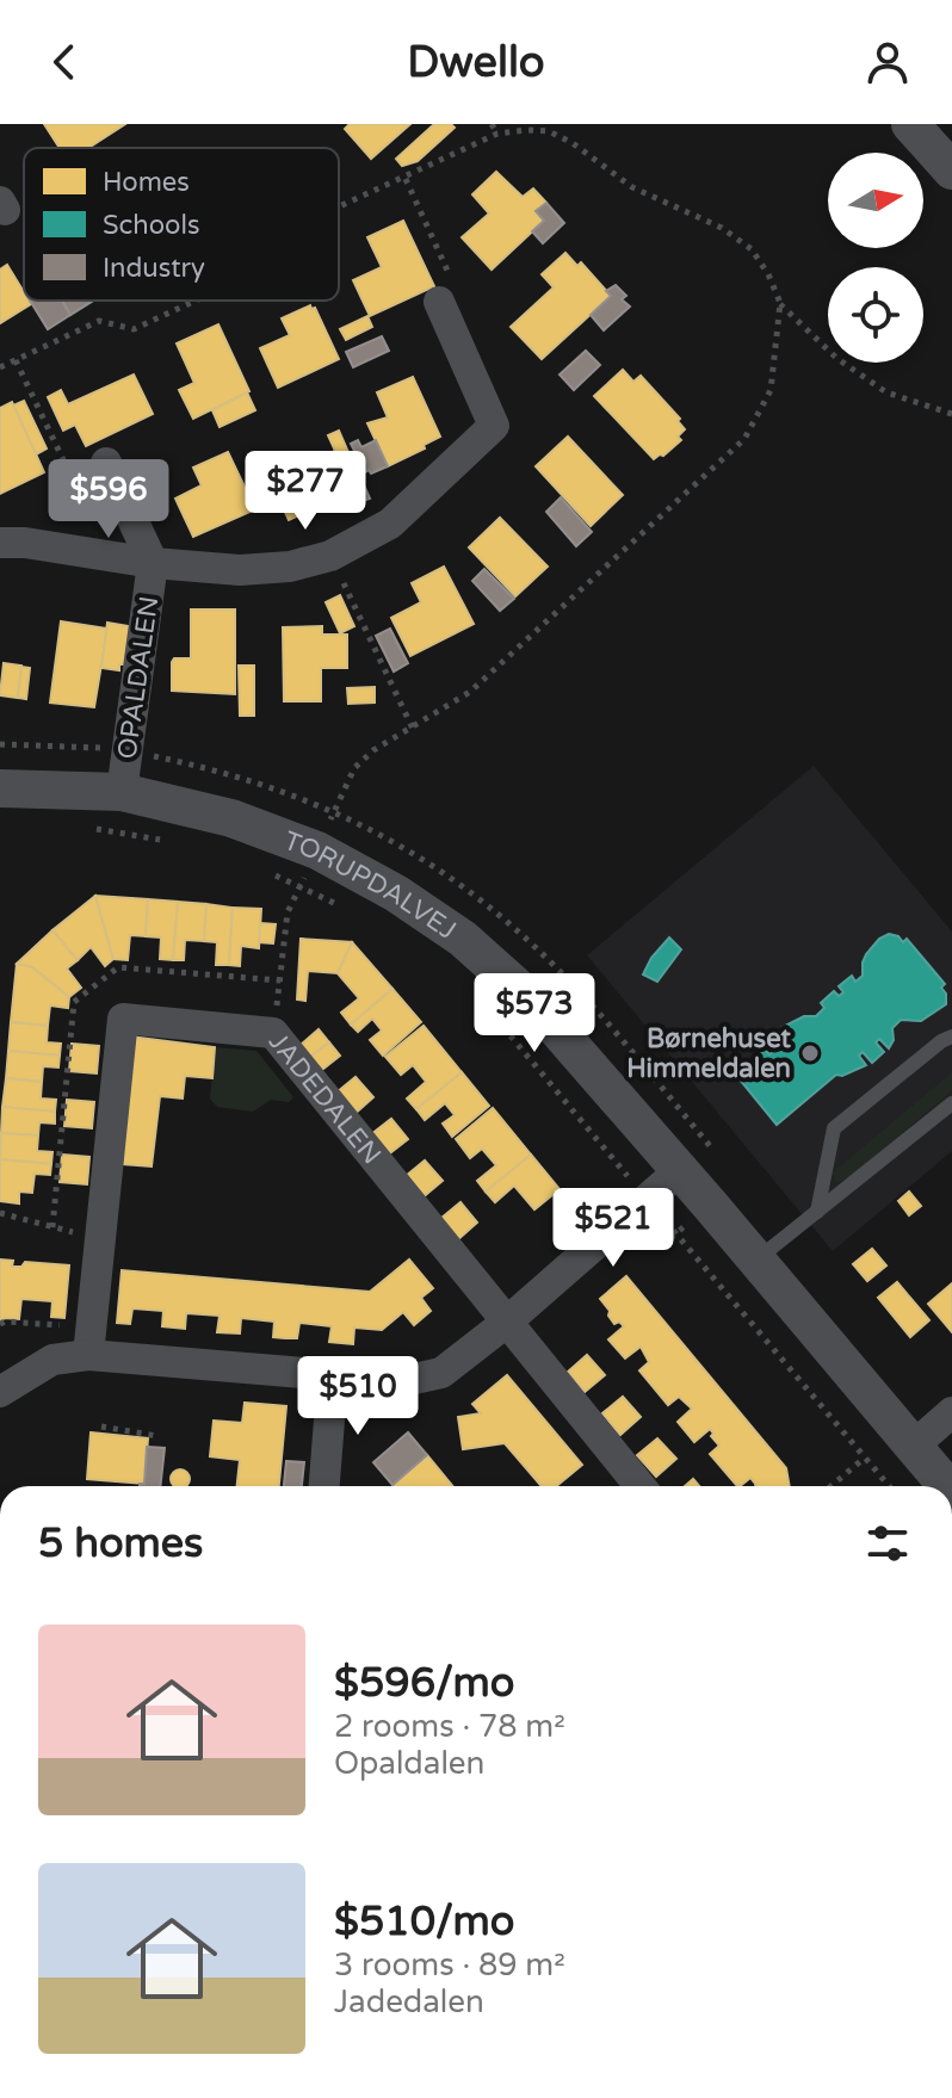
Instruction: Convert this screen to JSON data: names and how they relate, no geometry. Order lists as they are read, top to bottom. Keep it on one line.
{"streets":{"street":["OPALDALEN","TORUPDALVEJ","JADEDALEN"]},"crossings":[["OPALDALEN","TORUPDALVEJ"]],"places":["Børnehuset Himmeldalen"],"legend":["Homes","Schools","Industry"],"north":"right","page":{"header":"Dwello","price":["$277","$596","$573","$521","$510"],"heading":"5 homes","list":[{"name":"$596/mo","note":"2 rooms · 78 m² · Opaldalen"},{"name":"$510/mo","note":"3 rooms · 89 m² · Jadedalen"}]}}
